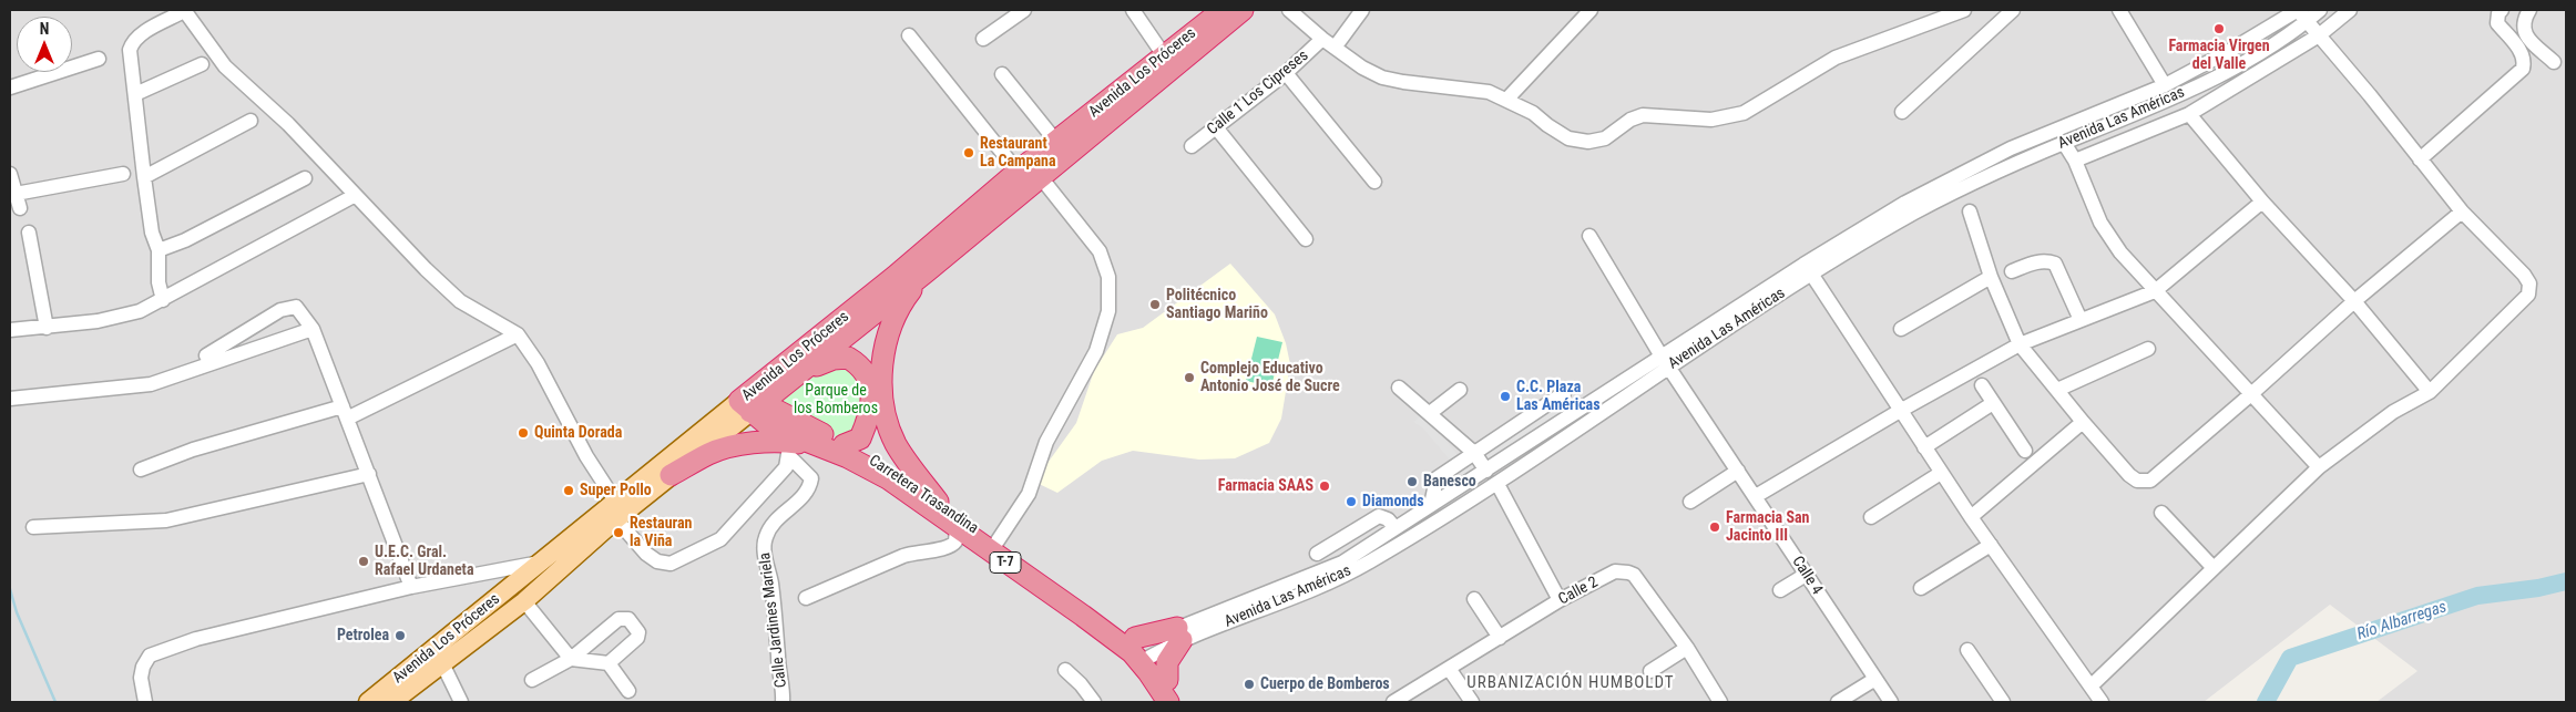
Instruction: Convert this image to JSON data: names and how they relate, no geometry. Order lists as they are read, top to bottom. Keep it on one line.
{"streets":{"highway":["Avenida Los Próceres","Carretera Trasandina","T-7"],"street":["Calle 1 Los Cipreses","Avenida Las Américas","Calle 4","Calle 2","Calle Jardines Mariela"]},"crossings":[["Avenida Los Próceres","Carretera Trasandina"],["Avenida Las Américas","Calle 4"]],"districts":["URBANIZACIÓN HUMBOLDT"],"water":["Río Albarregas"],"parks":["Parque de los Bomberos"],"places":["Farmacia Virgen del Valle","Restaurant La Campana","Politécnico Santiago Mariño","Complejo Educativo Antonio José de Sucre","C.C. Plaza Las Américas","Quinta Dorada","Banesco","Farmacia SAAS","Super Pollo","Diamonds","Farmacia San Jacinto III","Restauran la Viña","U.E.C. Gral. Rafael Urdaneta","Petrolea","Cuerpo de Bomberos"],"north":"top"}
